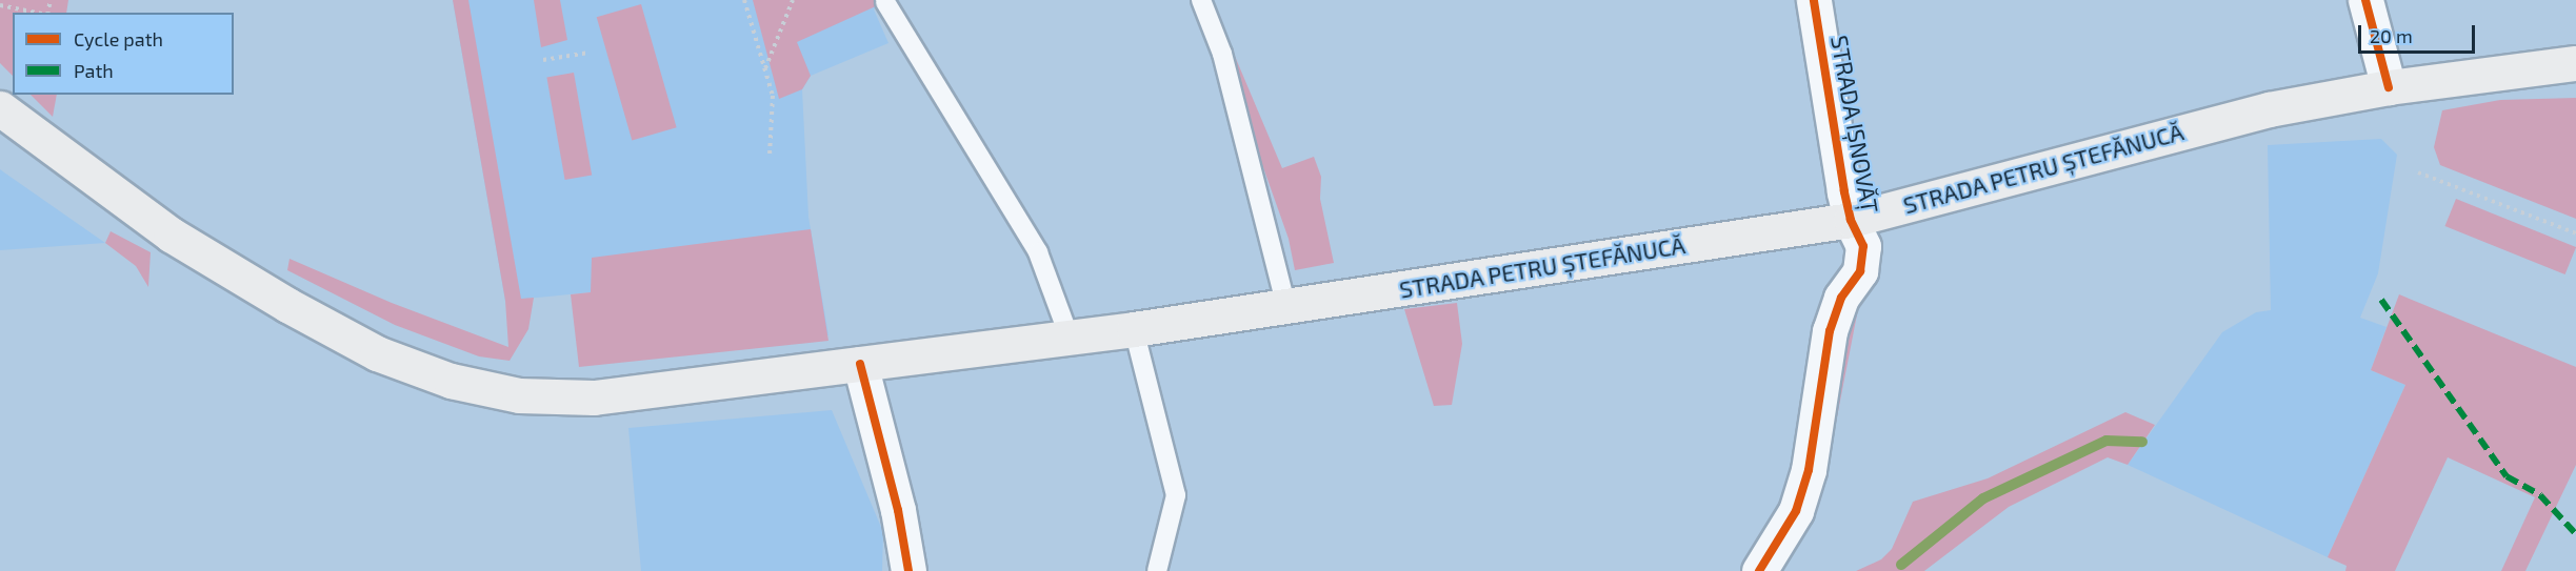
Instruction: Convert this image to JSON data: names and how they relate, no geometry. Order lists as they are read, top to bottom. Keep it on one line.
{"streets":{"main road":["STRADA PETRU ȘTEFĂNUCĂ"],"street":["STRADA IȘNOVĂȚ"]},"crossings":[["STRADA IȘNOVĂȚ","STRADA PETRU ȘTEFĂNUCĂ"]],"legend":["Cycle path","Path"],"scale_bar":"20 m"}
